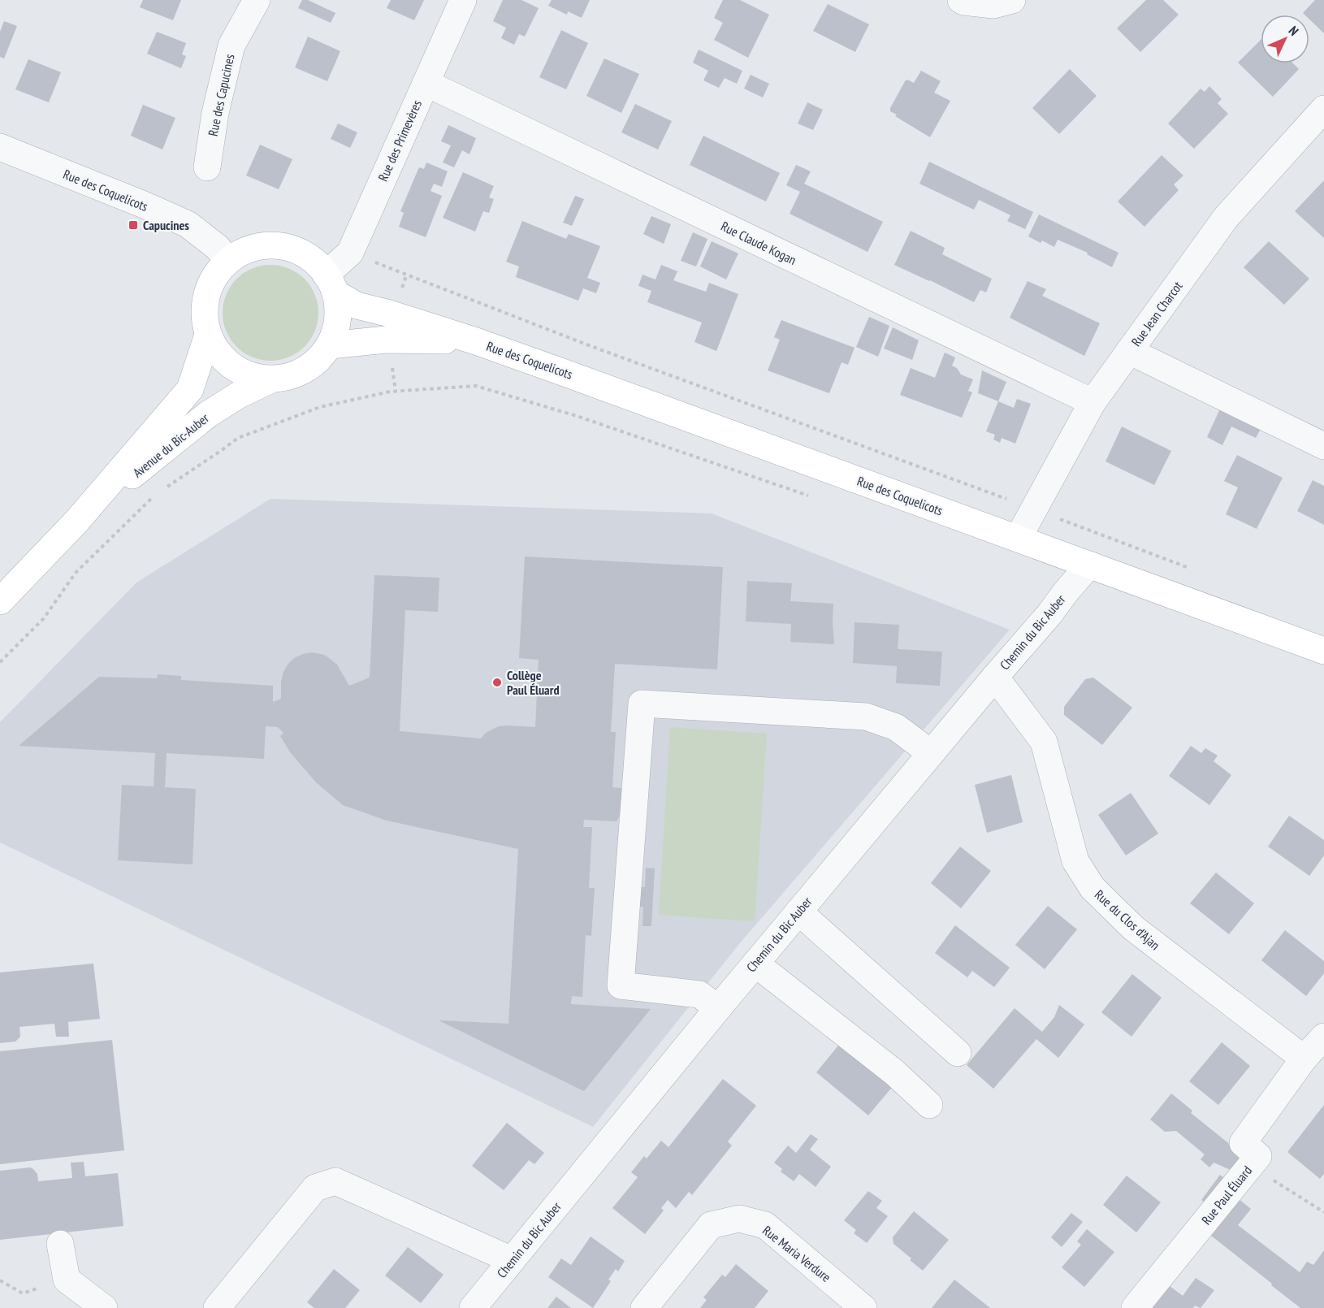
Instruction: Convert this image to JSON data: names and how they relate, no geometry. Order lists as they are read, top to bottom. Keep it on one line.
{"streets":{"main road":["Rue des Coquelicots","Avenue du Bic-Auber"],"street":["Rue des Capucines","Rue des Primevères","Rue Claude Kogan","Rue Jean Charcot","Chemin du Bic Auber","Rue du Clos d’Ajan","Rue Paul Éluard","Rue Maria Verdure"]},"crossings":[["Rue des Primevères","Rue des Coquelicots"],["Rue des Primevères","Rue Claude Kogan"],["Rue des Primevères","Avenue du Bic-Auber"],["Rue des Coquelicots","Rue Jean Charcot"],["Rue des Coquelicots","Avenue du Bic-Auber"],["Rue des Coquelicots","Chemin du Bic Auber"],["Rue Claude Kogan","Rue Jean Charcot"],["Chemin du Bic Auber","Rue du Clos d’Ajan"],["Rue du Clos d’Ajan","Rue Paul Éluard"]],"places":{"transit":["Capucines"],"other":["Collège Paul Éluard"]},"north":"top right"}
